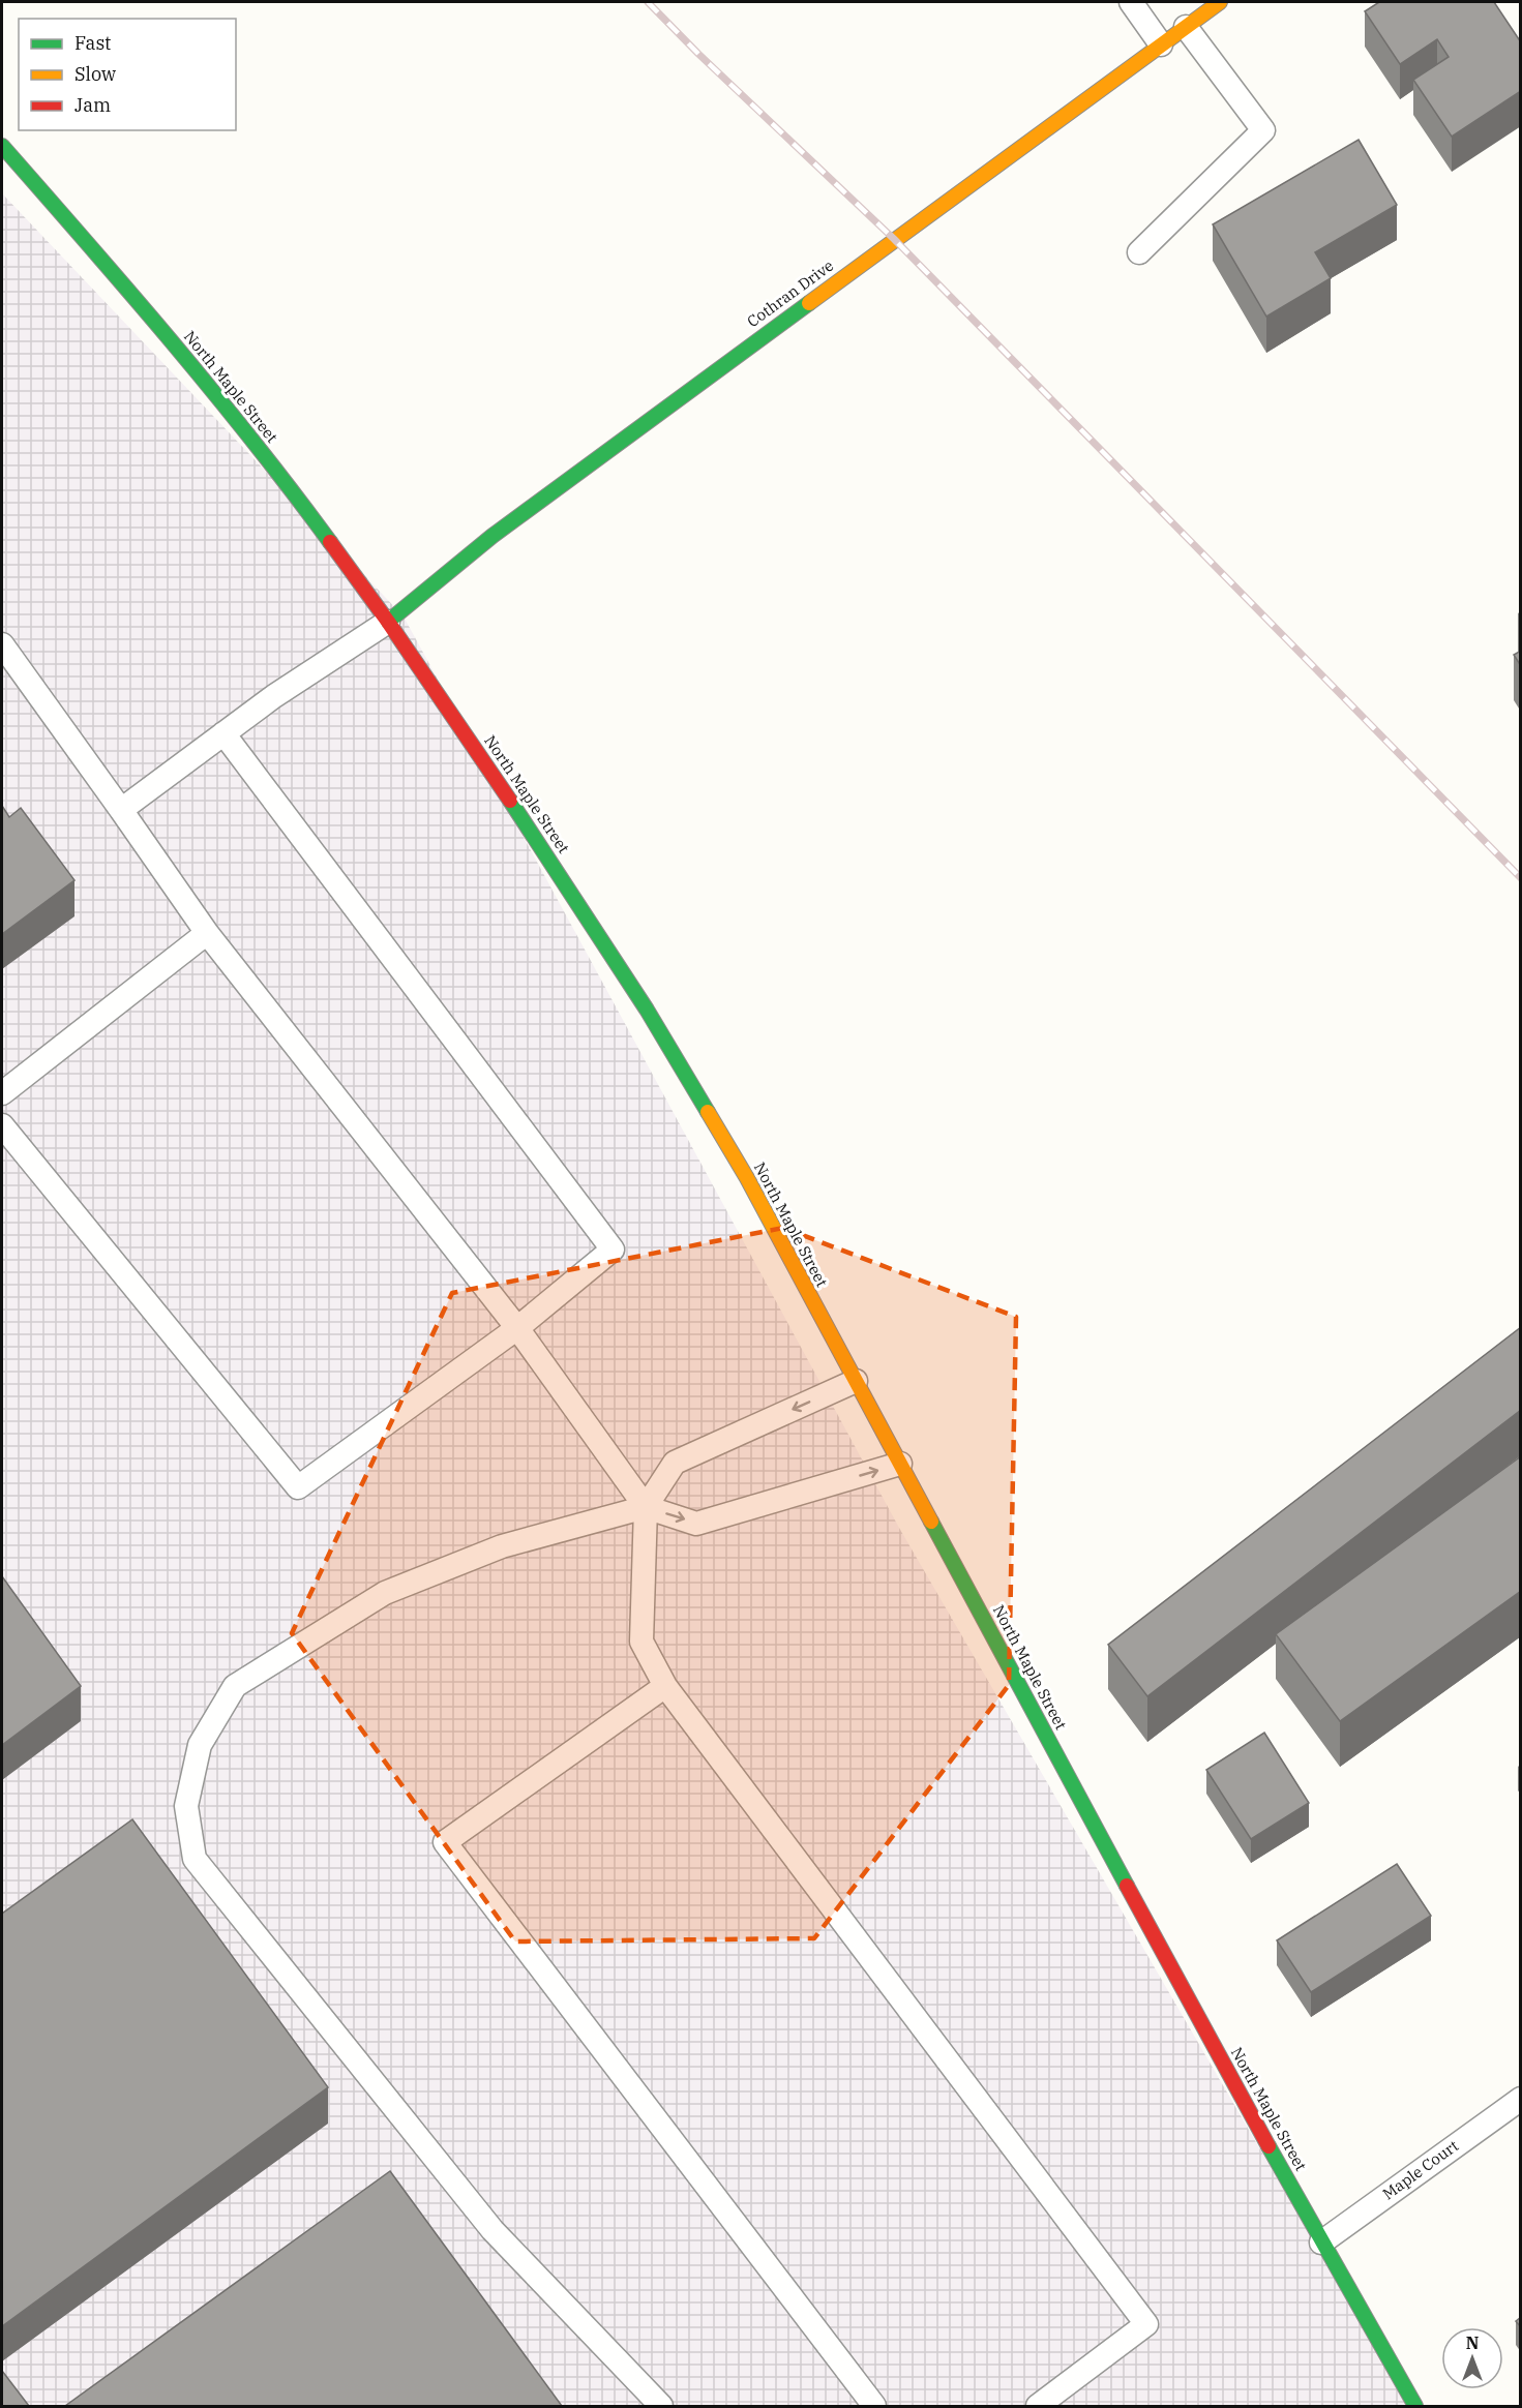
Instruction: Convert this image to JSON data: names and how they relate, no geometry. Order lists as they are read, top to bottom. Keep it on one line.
{"streets":{"street":["Cothran Drive","North Maple Street"],"lane":["Maple Court"]},"crossings":[["Cothran Drive","North Maple Street"],["North Maple Street","Maple Court"]],"legend":["Fast","Slow","Jam"],"north":"top"}
